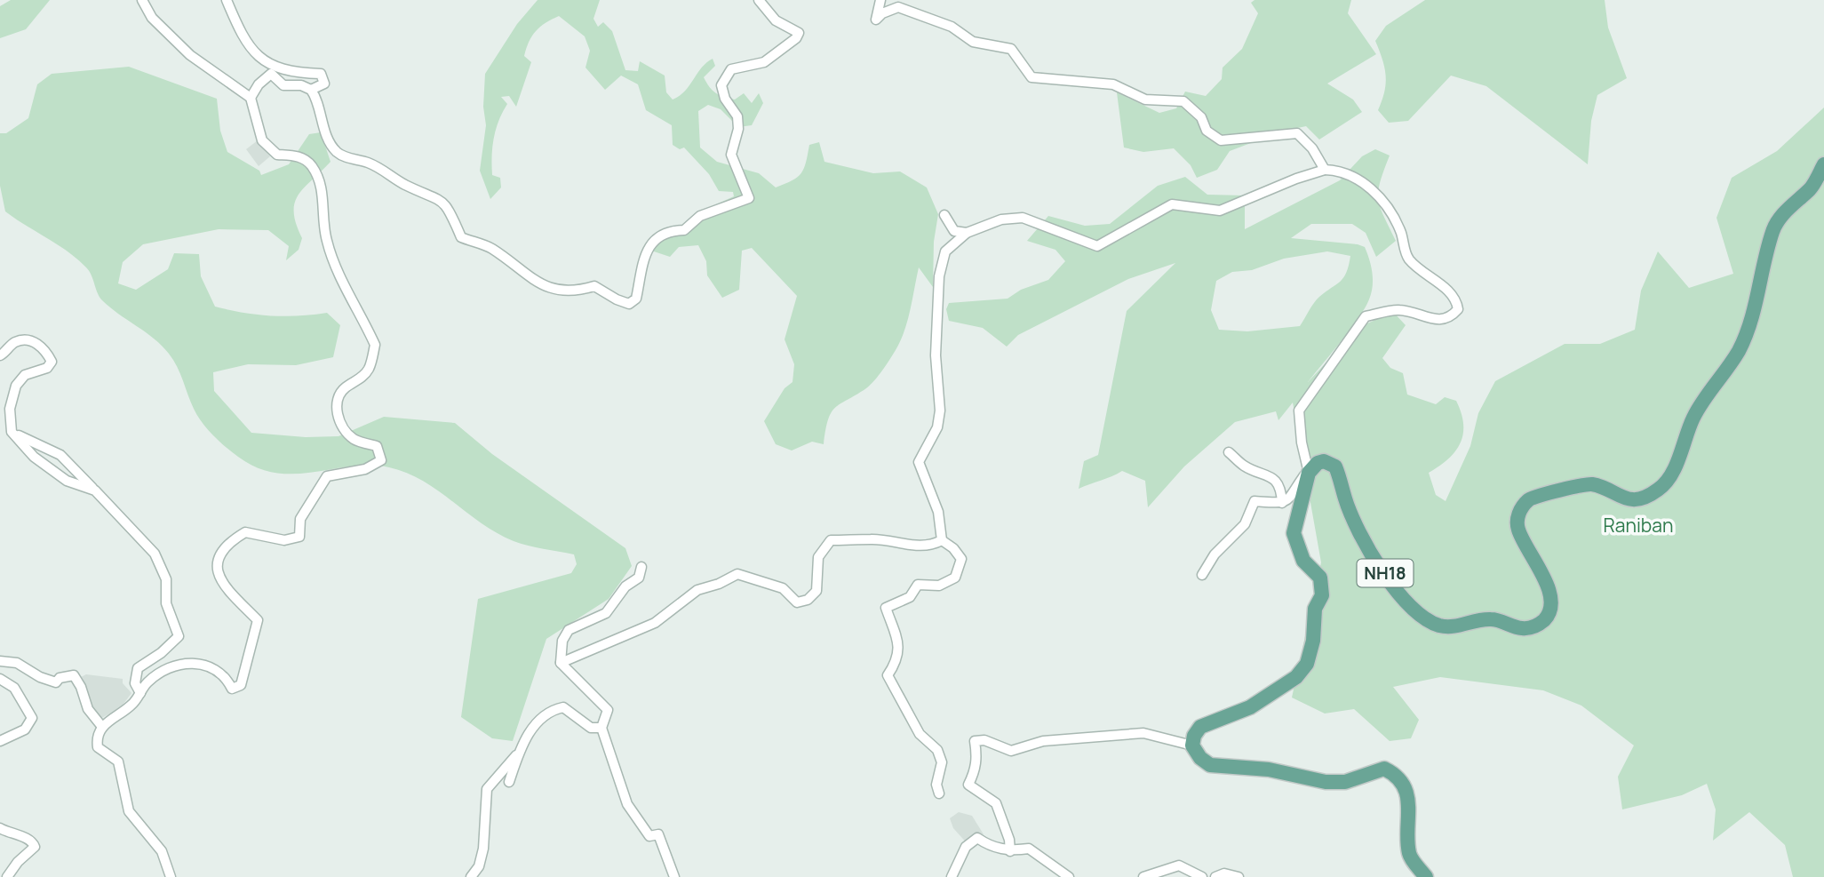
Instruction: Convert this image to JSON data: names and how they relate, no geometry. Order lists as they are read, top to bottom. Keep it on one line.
{"streets":{"main road":["NH18"]},"parks":["Raniban"]}
